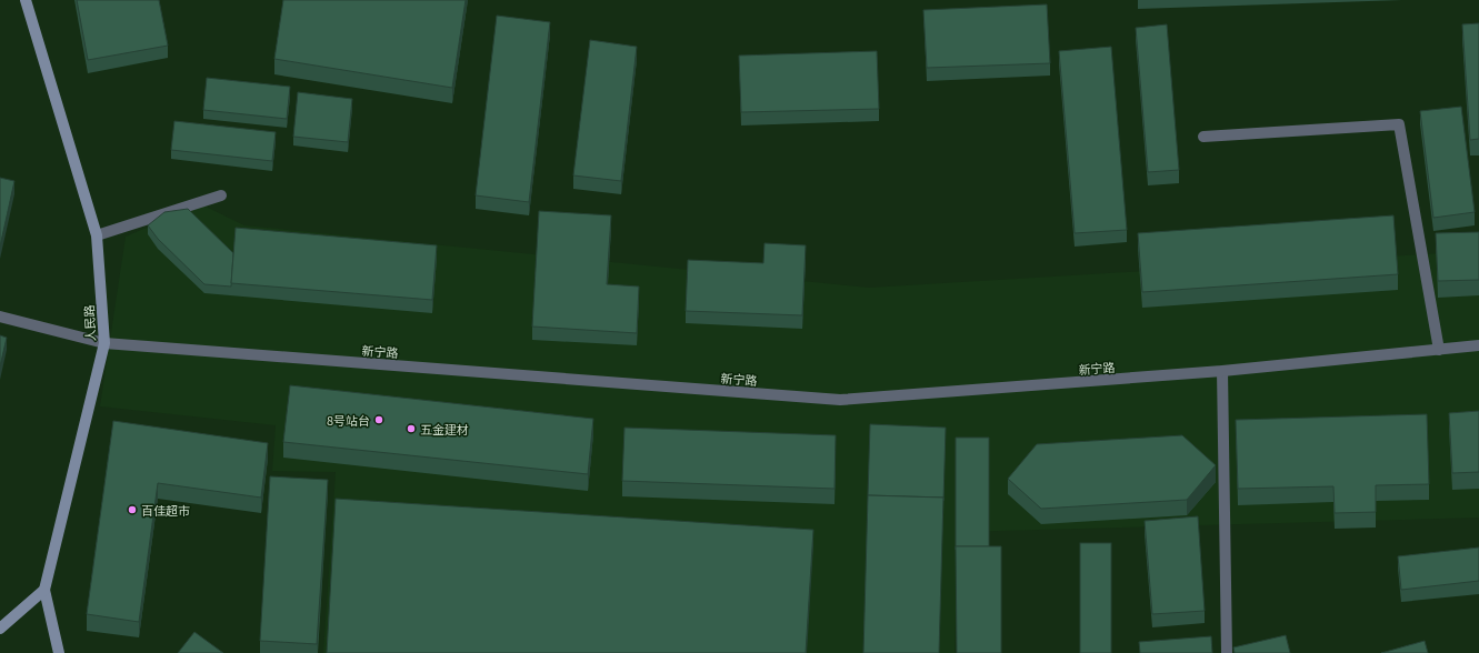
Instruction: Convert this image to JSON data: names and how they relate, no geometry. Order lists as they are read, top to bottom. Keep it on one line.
{"streets":{"main road":["人民路"],"street":["新宁路"]},"crossings":[["人民路","新宁路"]],"places":["8号站台","五金建材","百佳超市"]}
